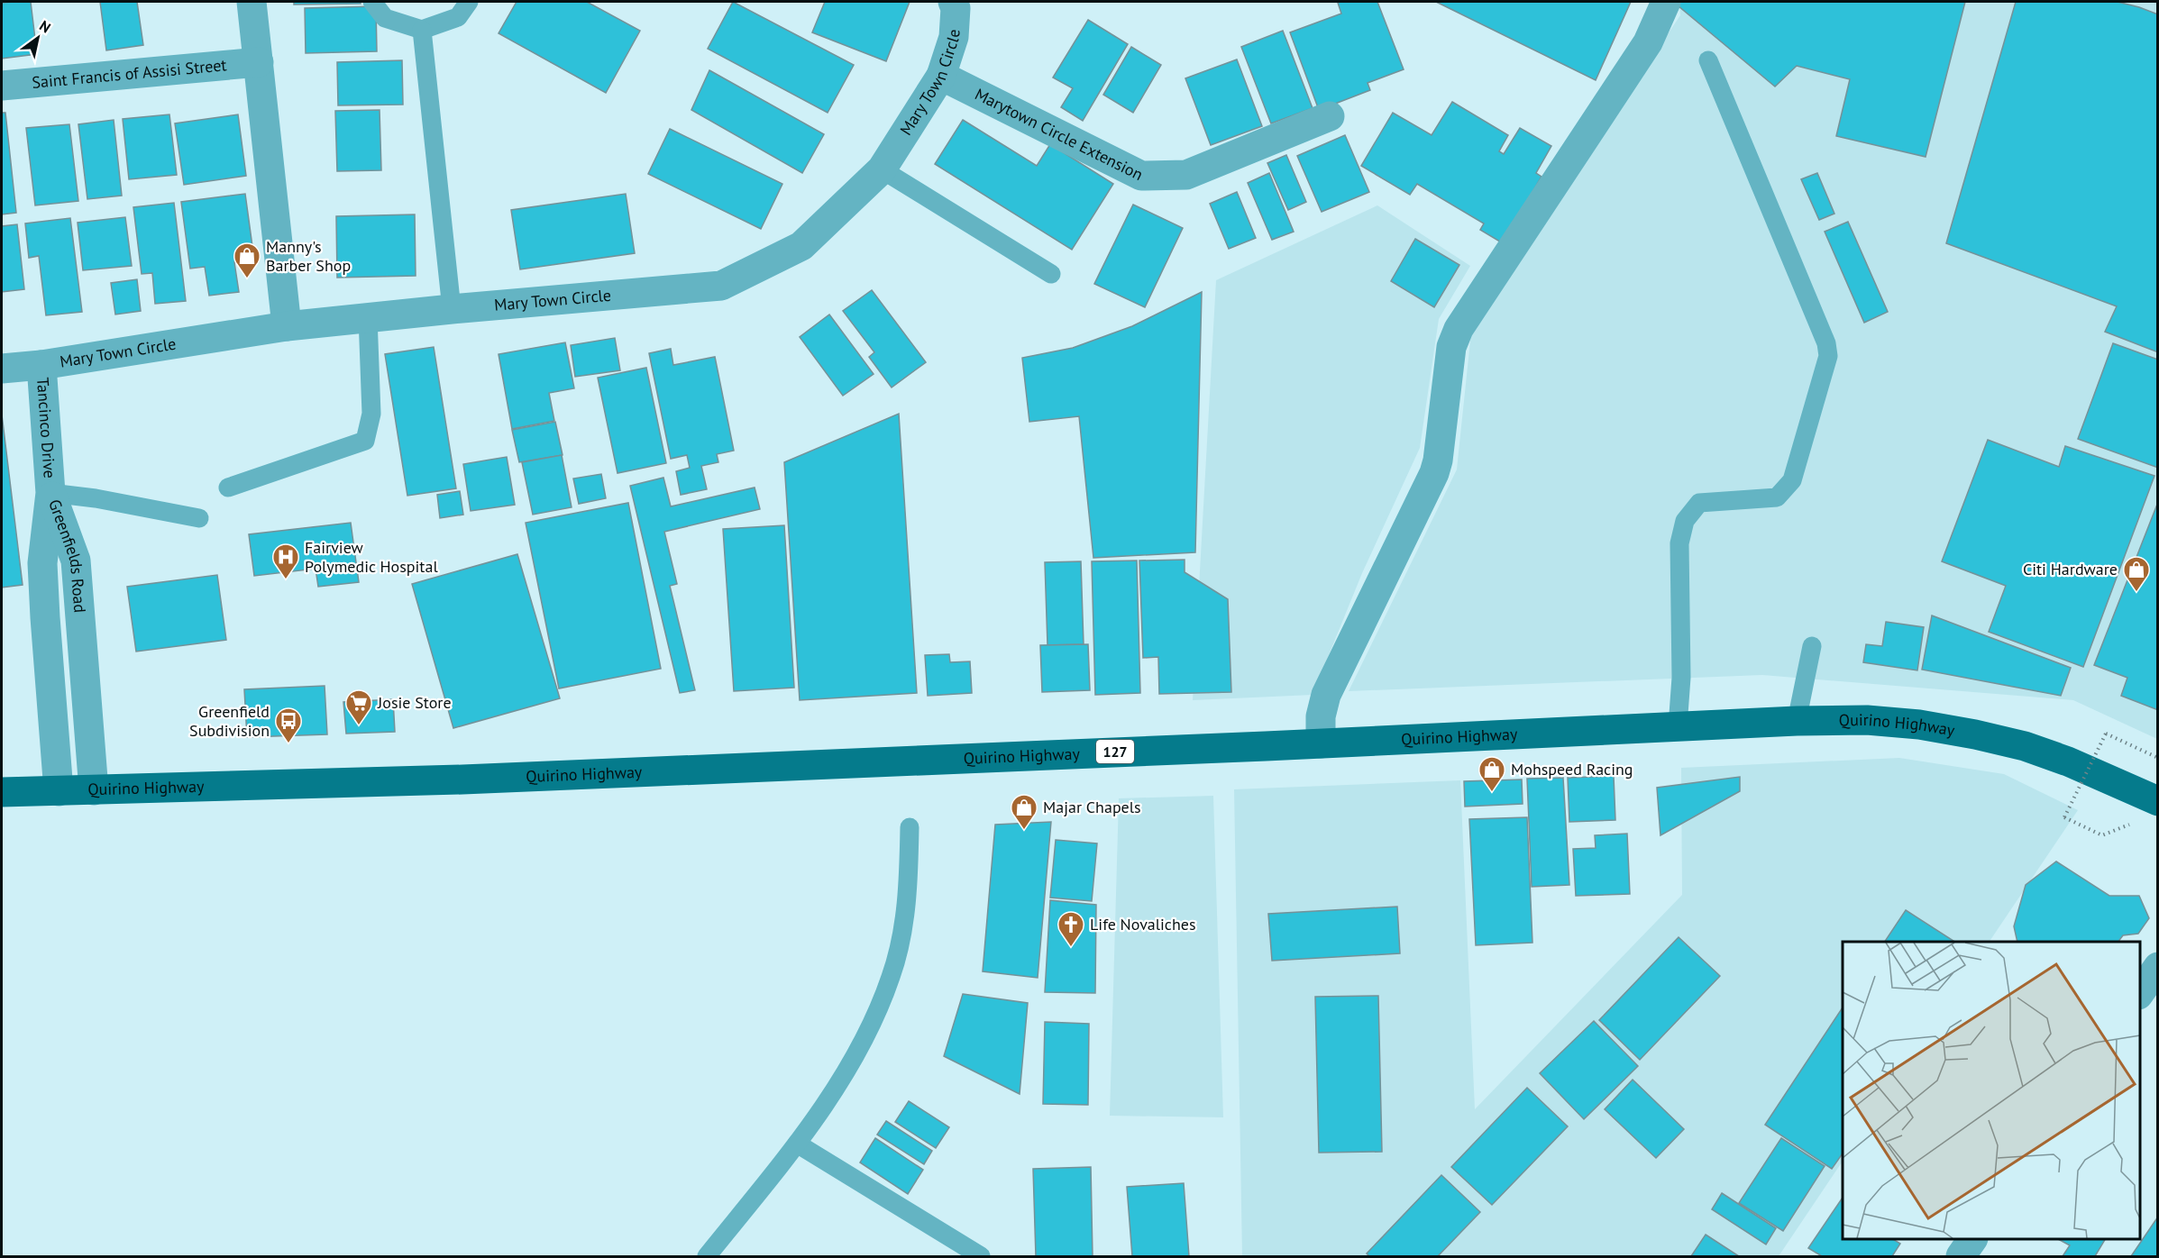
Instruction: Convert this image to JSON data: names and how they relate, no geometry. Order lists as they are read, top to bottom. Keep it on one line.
{"streets":{"main road":["Quirino Highway","127"],"street":["Saint Francis of Assisi Street","Mary Town Circle","Marytown Circle Extension","Tancinco Drive","Greenfields Road"]},"crossings":[["Mary Town Circle","Marytown Circle Extension"],["Mary Town Circle","Tancinco Drive"],["Tancinco Drive","Greenfields Road"],["Greenfields Road","Quirino Highway"]],"places":{"shop":["Manny's Barber Shop","Citi Hardware","Mohspeed Racing","Majar Chapels"],"hospital":["Fairview Polymedic Hospital"],"supermarket":["Josie Store"],"bus stop":["Greenfield Subdivision"],"church":["Life Novaliches"]},"north":"top right"}
